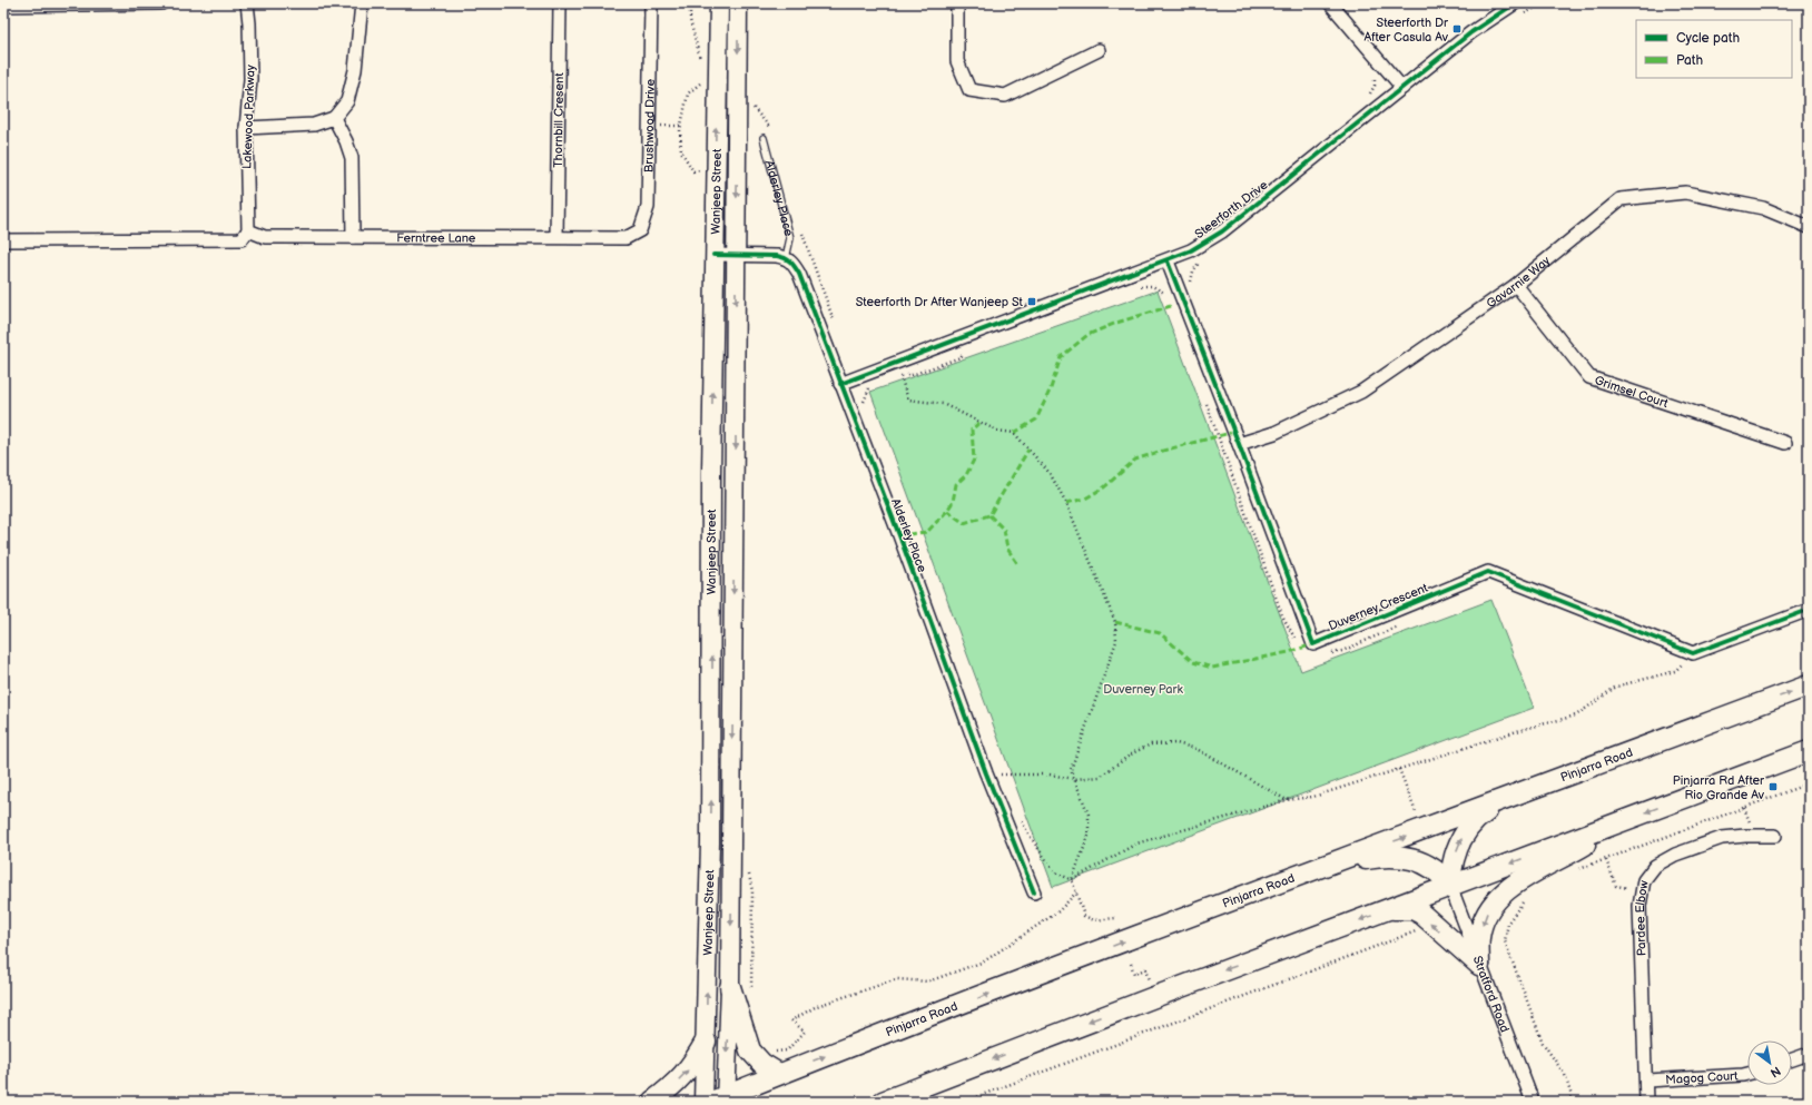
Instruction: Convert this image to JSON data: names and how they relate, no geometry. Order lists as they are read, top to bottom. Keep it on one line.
{"streets":{"main road":["Wanjeep Street","Pinjarra Road"],"street":["Lakewood Parkway","Thornbill Cresent","Brushwood Drive","Alderley Place","Steerforth Drive","Ferntree Lane","Gavarnie Way","Grimsel Court","Duverney Crescent","Pardee Elbow","Stratford Road","Magog Court"]},"crossings":[["Lakewood Parkway","Ferntree Lane"],["Thornbill Cresent","Ferntree Lane"],["Brushwood Drive","Ferntree Lane"],["Wanjeep Street","Alderley Place"],["Wanjeep Street","Pinjarra Road"],["Alderley Place","Steerforth Drive"],["Steerforth Drive","Duverney Crescent"],["Gavarnie Way","Grimsel Court"],["Gavarnie Way","Duverney Crescent"],["Pardee Elbow","Magog Court"]],"parks":["Duverney Park"],"places":{"transit":["Steerforth Dr After Casula Av","Steerforth Dr After Wanjeep St","Pinjarra Rd After Rio Grande Av"]},"legend":["Cycle path","Path"],"north":"bottom right"}
